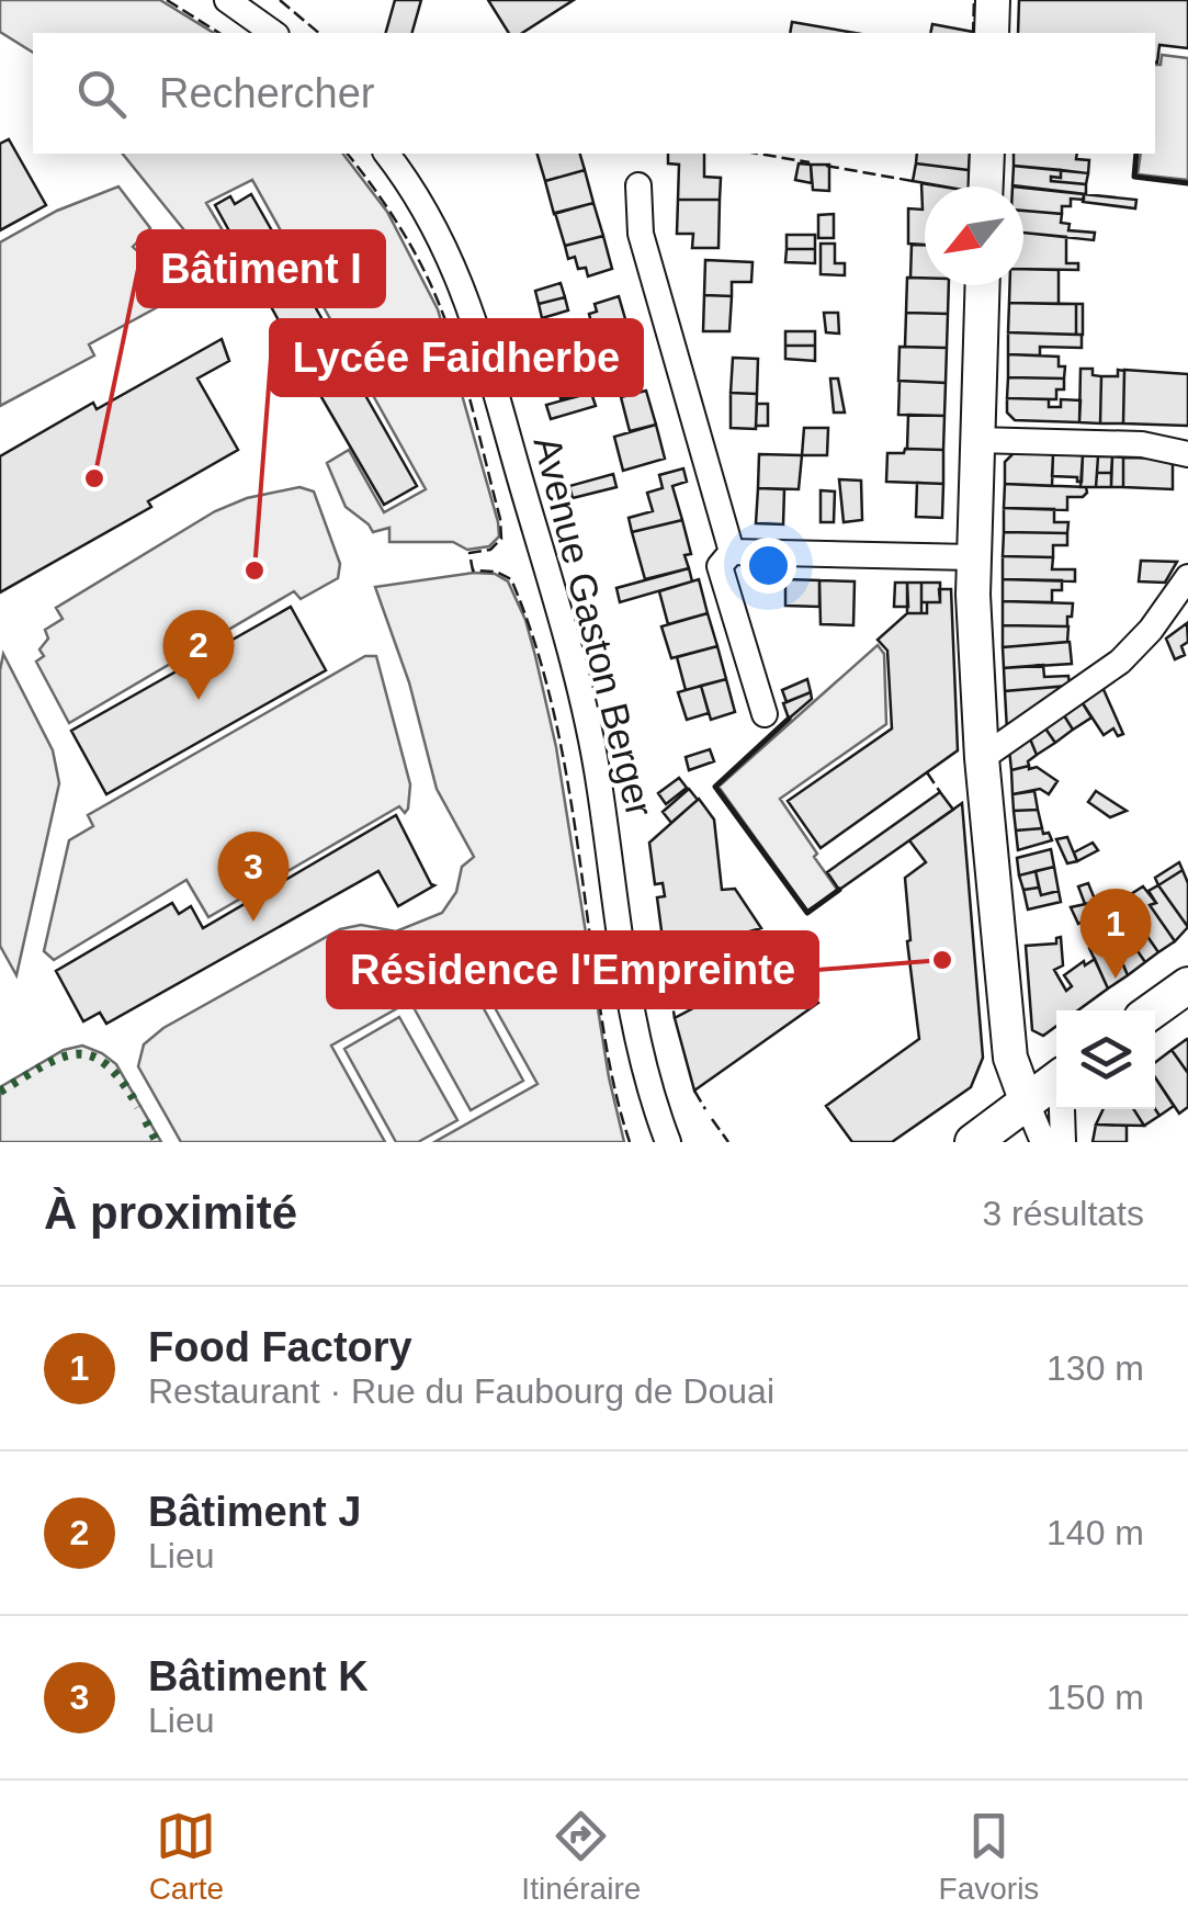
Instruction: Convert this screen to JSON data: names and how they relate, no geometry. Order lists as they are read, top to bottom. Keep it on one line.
{"streets":{"street":["Avenue Gaston Berger"]},"places":["Bâtiment I","Lycée Faidherbe","Résidence l'Empreinte"],"north":"bottom left","page":{"search":"Rechercher","pins":["2","3","1"],"heading":["À proximité","3 résultats"],"list":[{"mark":"1","name":"Food Factory","note":"Restaurant · Rue du Faubourg de Douai","value":"130 m"},{"mark":"2","name":"Bâtiment J","note":"Lieu","value":"140 m"},{"mark":"3","name":"Bâtiment K","note":"Lieu","value":"150 m"}],"nav":["Carte","Itinéraire","Favoris"]}}
